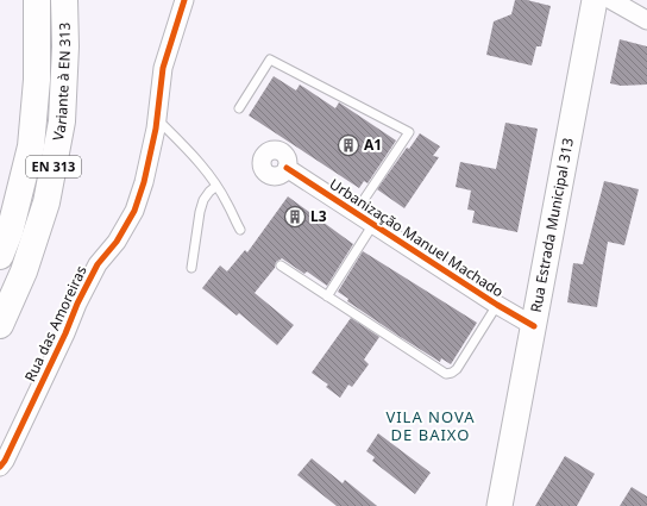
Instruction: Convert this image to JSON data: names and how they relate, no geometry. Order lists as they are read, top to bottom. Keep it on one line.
{"streets":{"main road":["Variante à EN 313","EN 313","Rua Estrada Municipal 313"],"street":["Urbanização Manuel Machado","Rua das Amoreiras"]},"crossings":[["Rua Estrada Municipal 313","Urbanização Manuel Machado"]],"districts":["VILA NOVA DE BAIXO"],"places":{"building":["A1","L3"]}}
